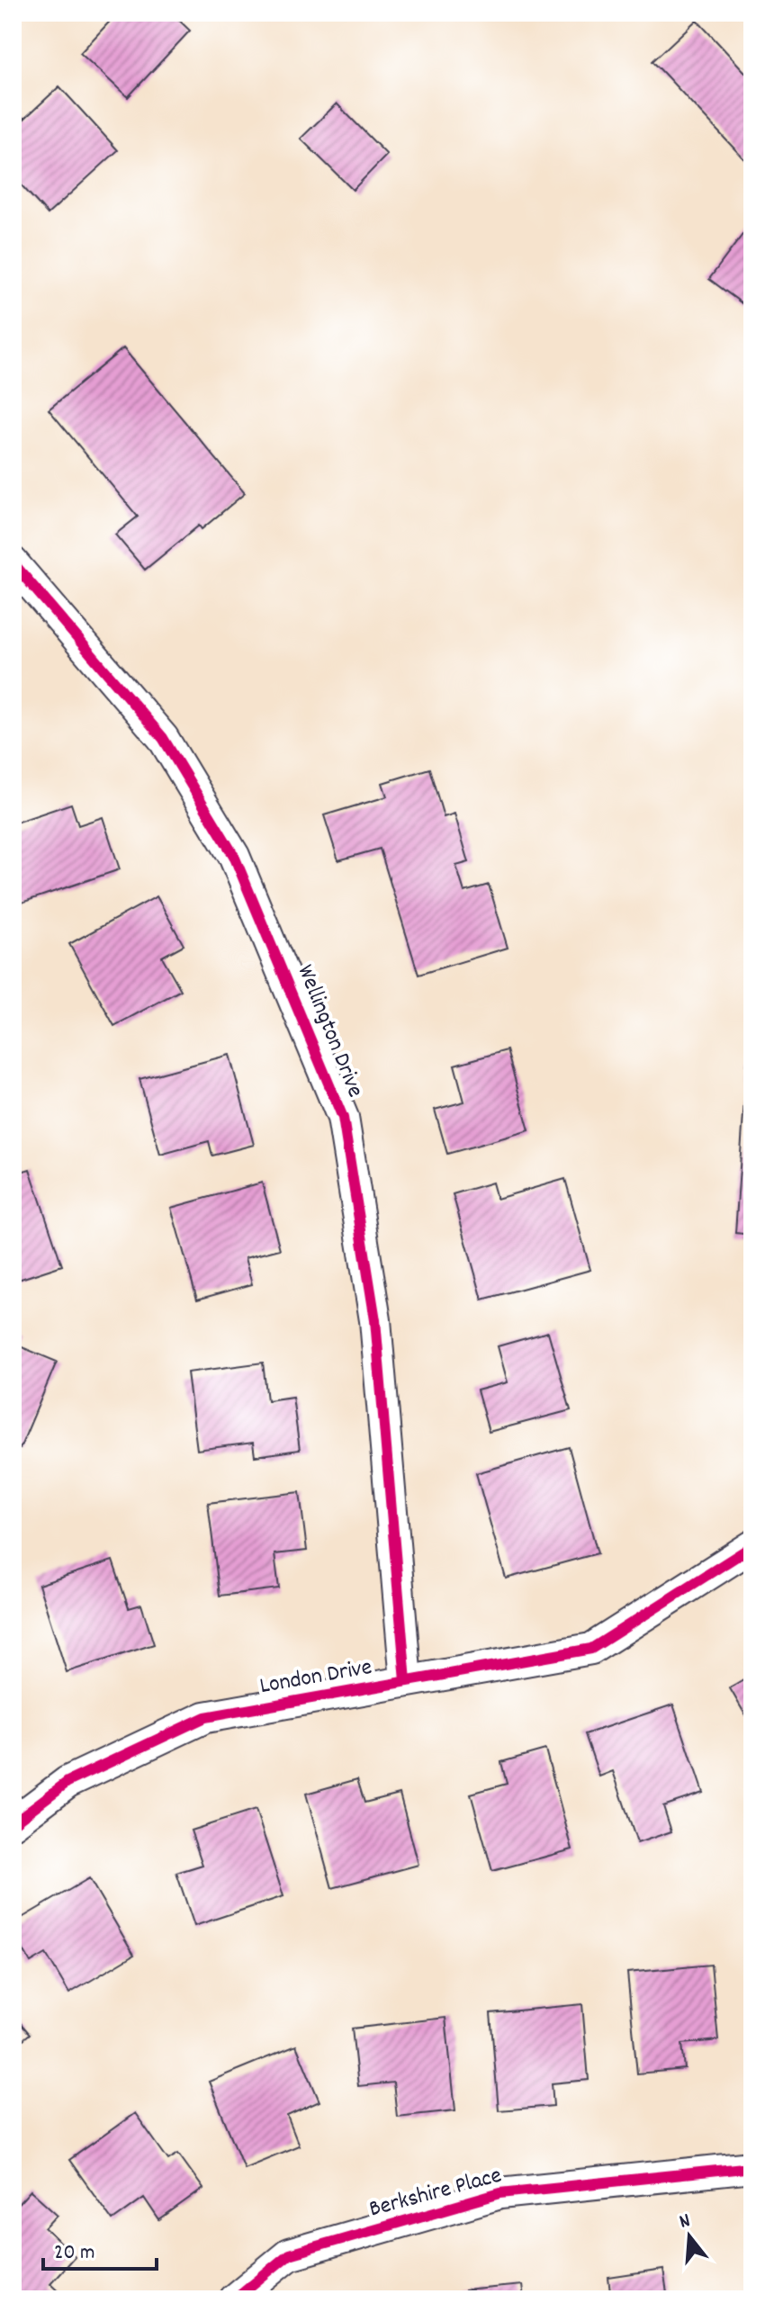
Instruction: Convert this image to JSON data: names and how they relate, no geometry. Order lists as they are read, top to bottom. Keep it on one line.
{"streets":{"street":["Wellington Drive","London Drive","Berkshire Place"]},"crossings":[["Wellington Drive","London Drive"]],"scale_bar":"20 m","north":"top"}
